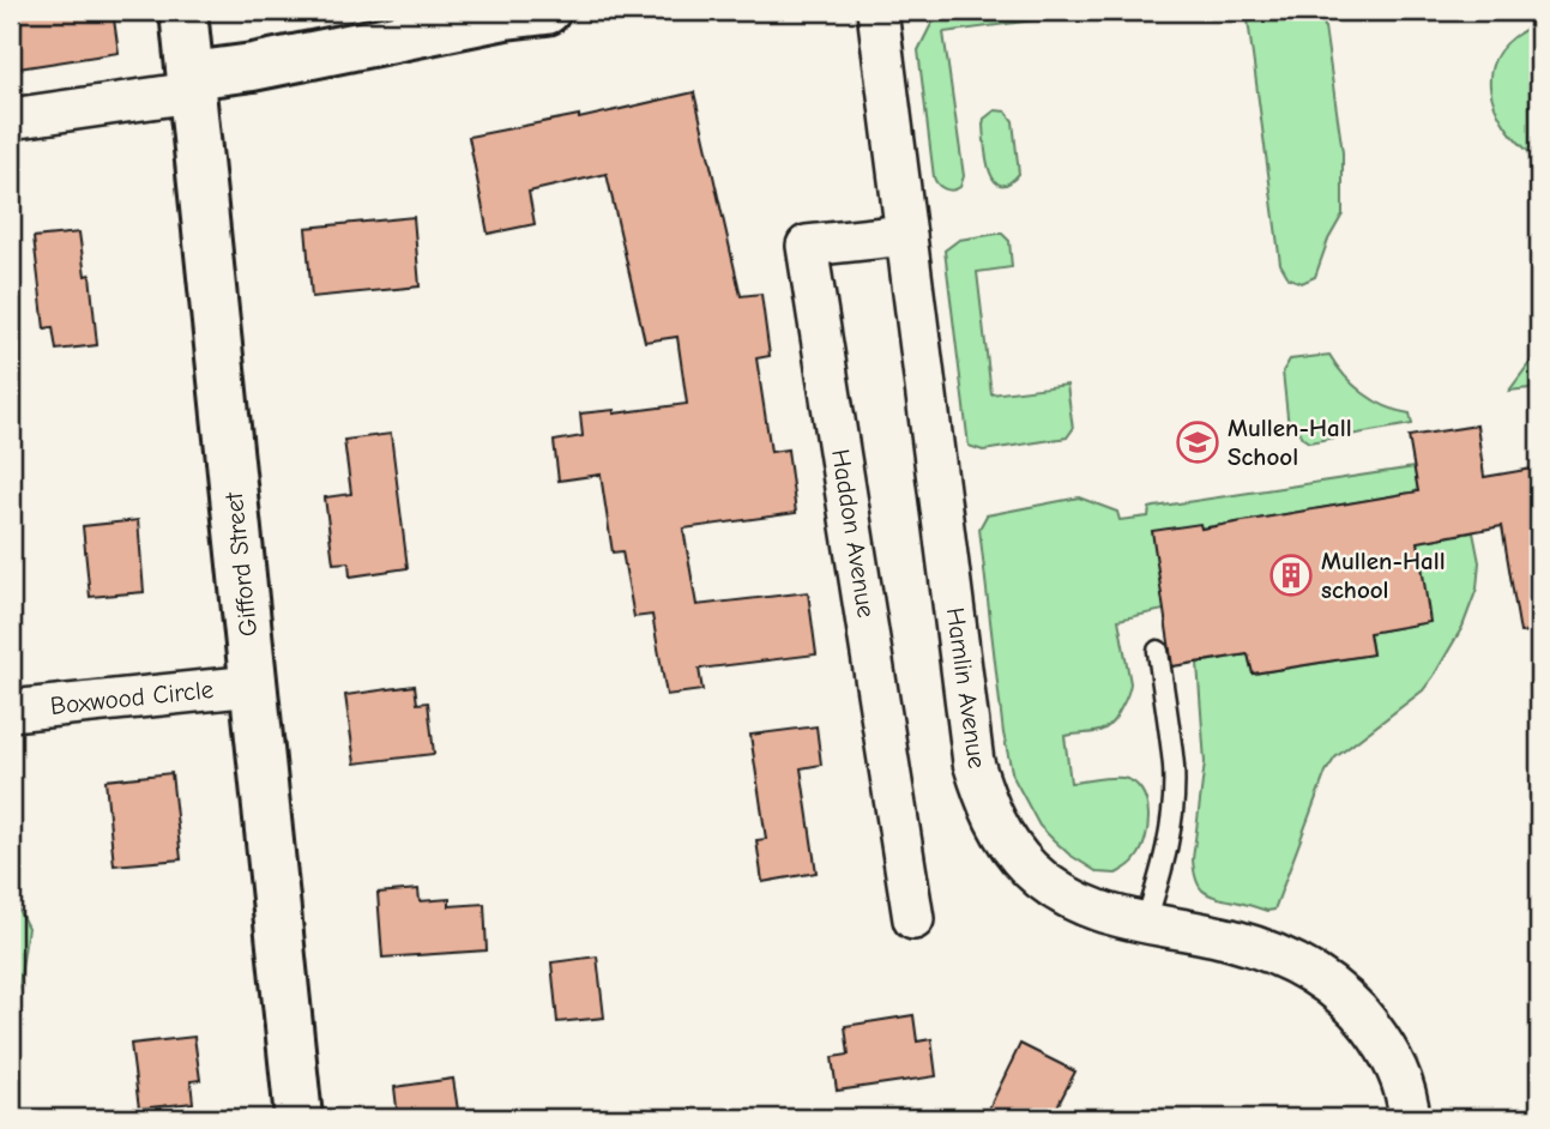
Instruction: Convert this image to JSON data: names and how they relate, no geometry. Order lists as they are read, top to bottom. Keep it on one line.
{"streets":{"main road":["Gifford Street"],"street":["Haddon Avenue","Hamlin Avenue","Boxwood Circle"]},"crossings":[["Haddon Avenue","Hamlin Avenue"],["Gifford Street","Boxwood Circle"]],"places":{"school or university":["Mullen-Hall School"],"building":["Mullen-Hall school"]}}
